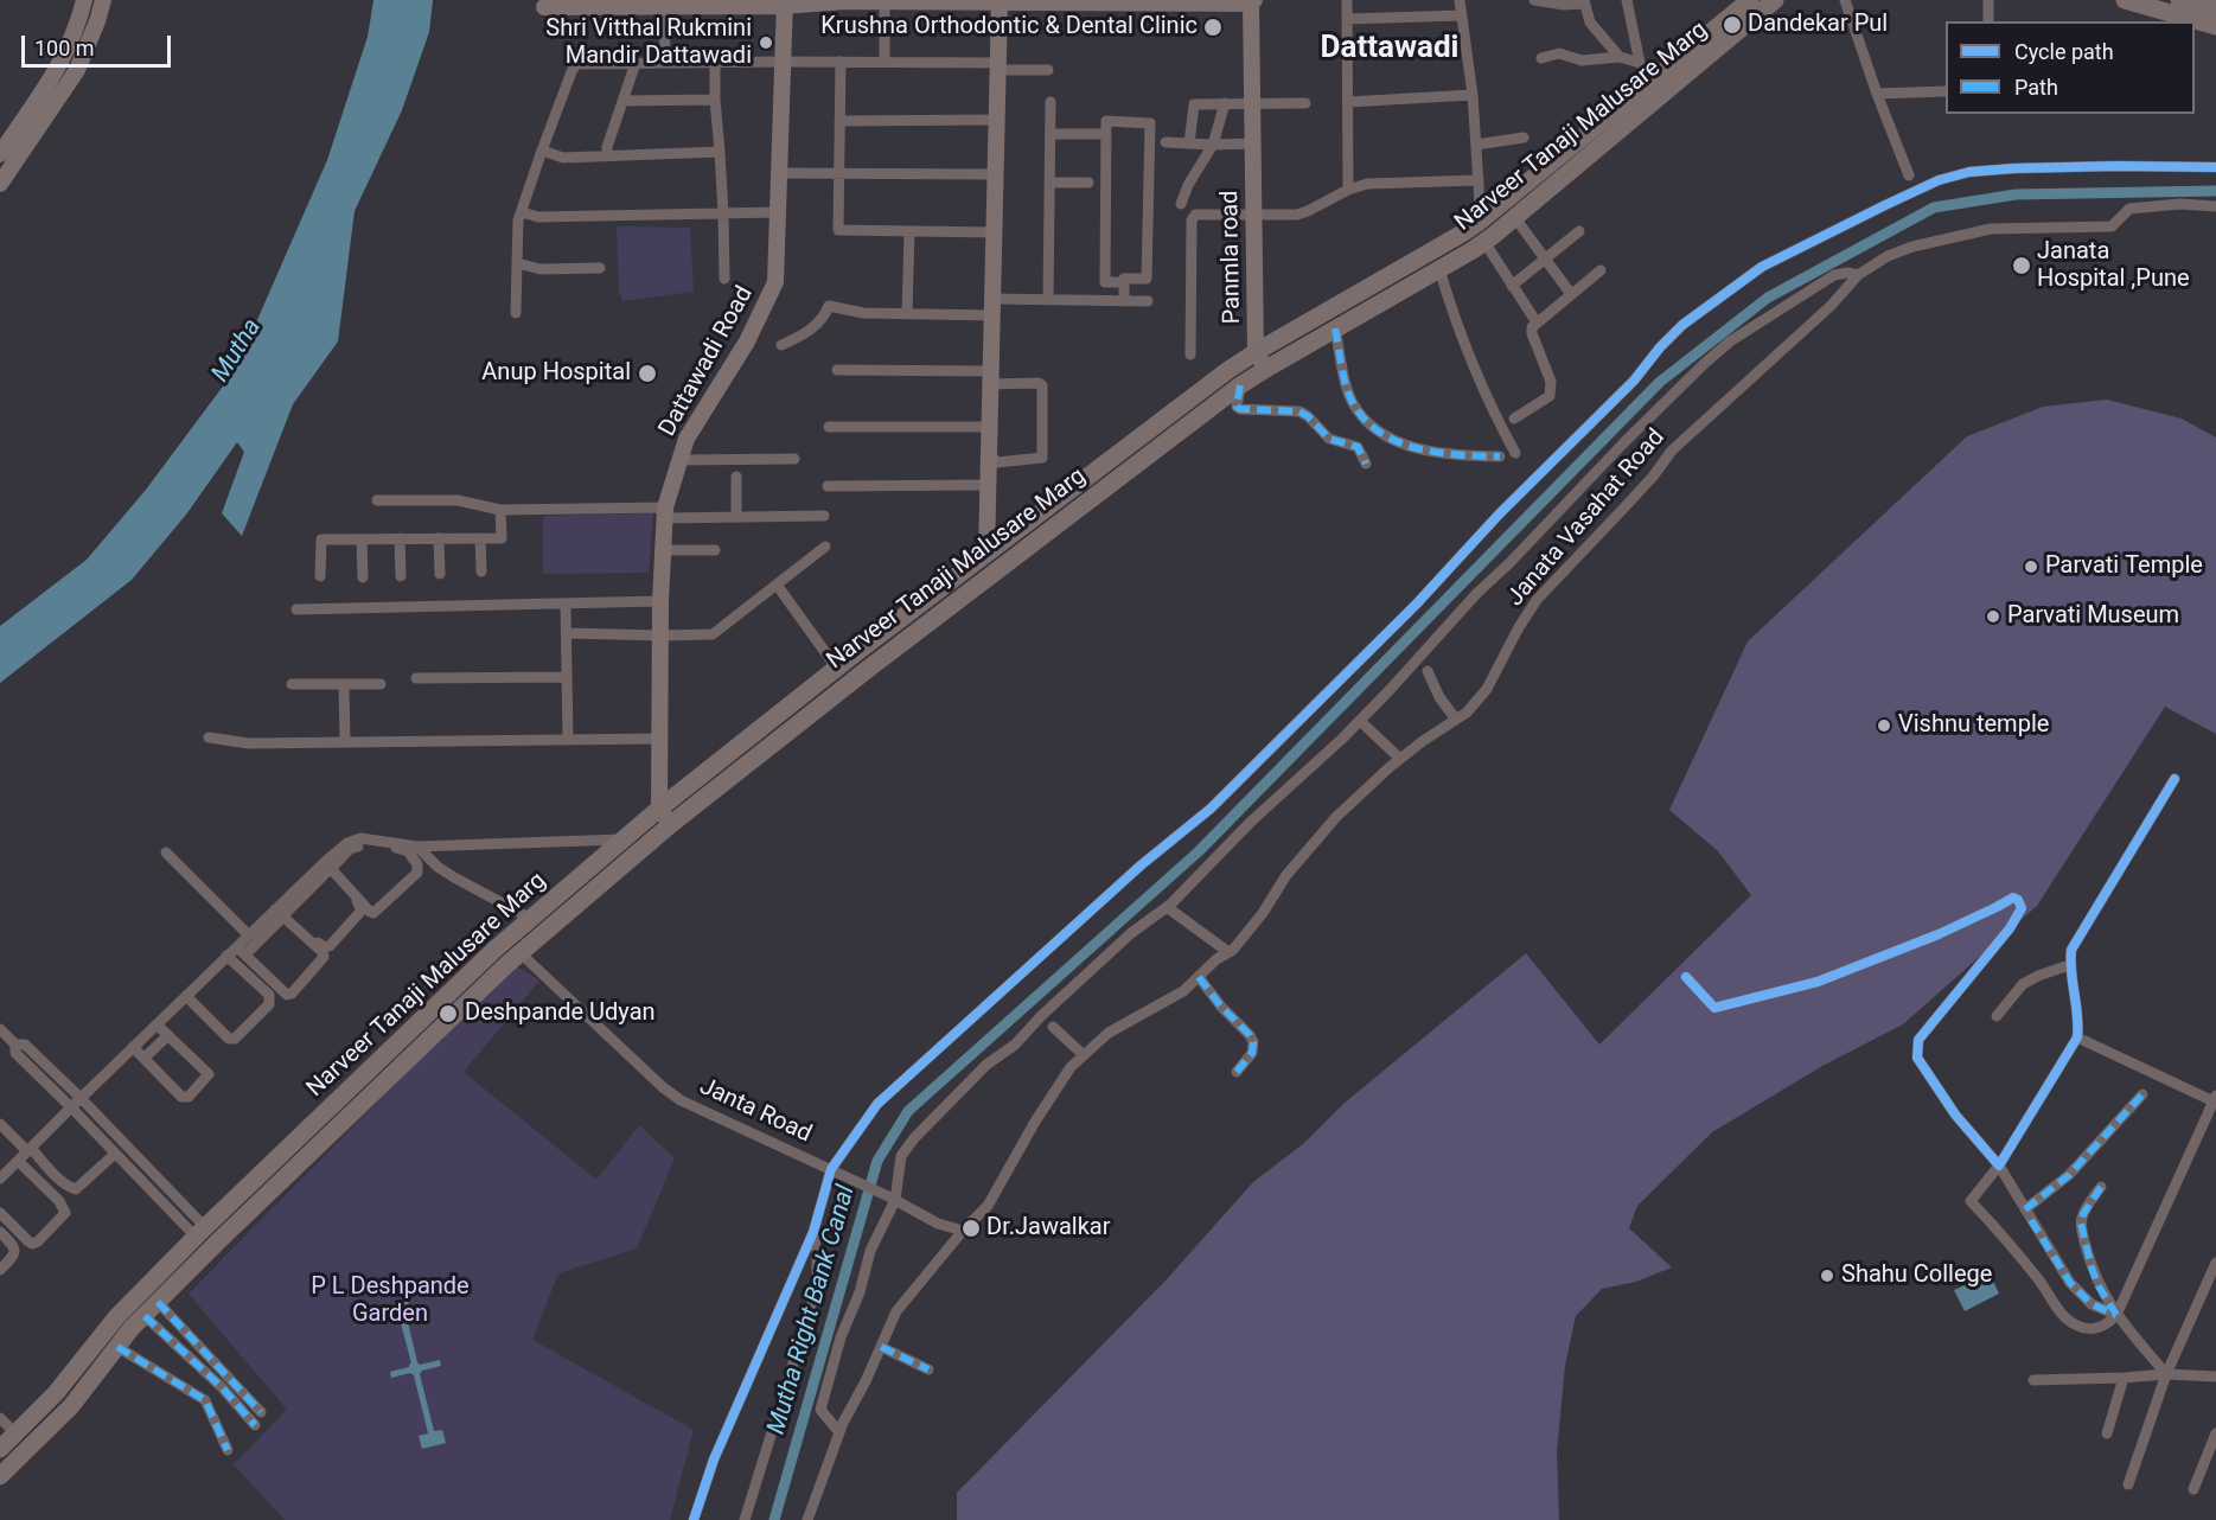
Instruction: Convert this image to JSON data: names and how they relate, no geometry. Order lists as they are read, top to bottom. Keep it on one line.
{"streets":{"main road":["Narveer Tanaji Malusare Marg"],"street":["Panmla road","Dattawadi Road","Janata Vasahat Road","Janta Road"]},"crossings":[["Narveer Tanaji Malusare Marg","Panmla road"],["Narveer Tanaji Malusare Marg","Dattawadi Road"],["Narveer Tanaji Malusare Marg","Janta Road"]],"districts":["Dattawadi"],"water":["Mutha","Mutha Right Bank Canal"],"parks":["P L Deshpande Garden"],"places":["Dandekar Pul","Krushna Orthodontic & Dental Clinic","Shri Vitthal Rukmini Mandir Dattawadi","Janata Hospital ,Pune","Anup Hospital","Parvati Temple","Parvati Museum","Vishnu temple","Deshpande Udyan","Dr.Jawalkar","Shahu College"],"legend":["Cycle path","Path"],"scale_bar":"100 m"}
